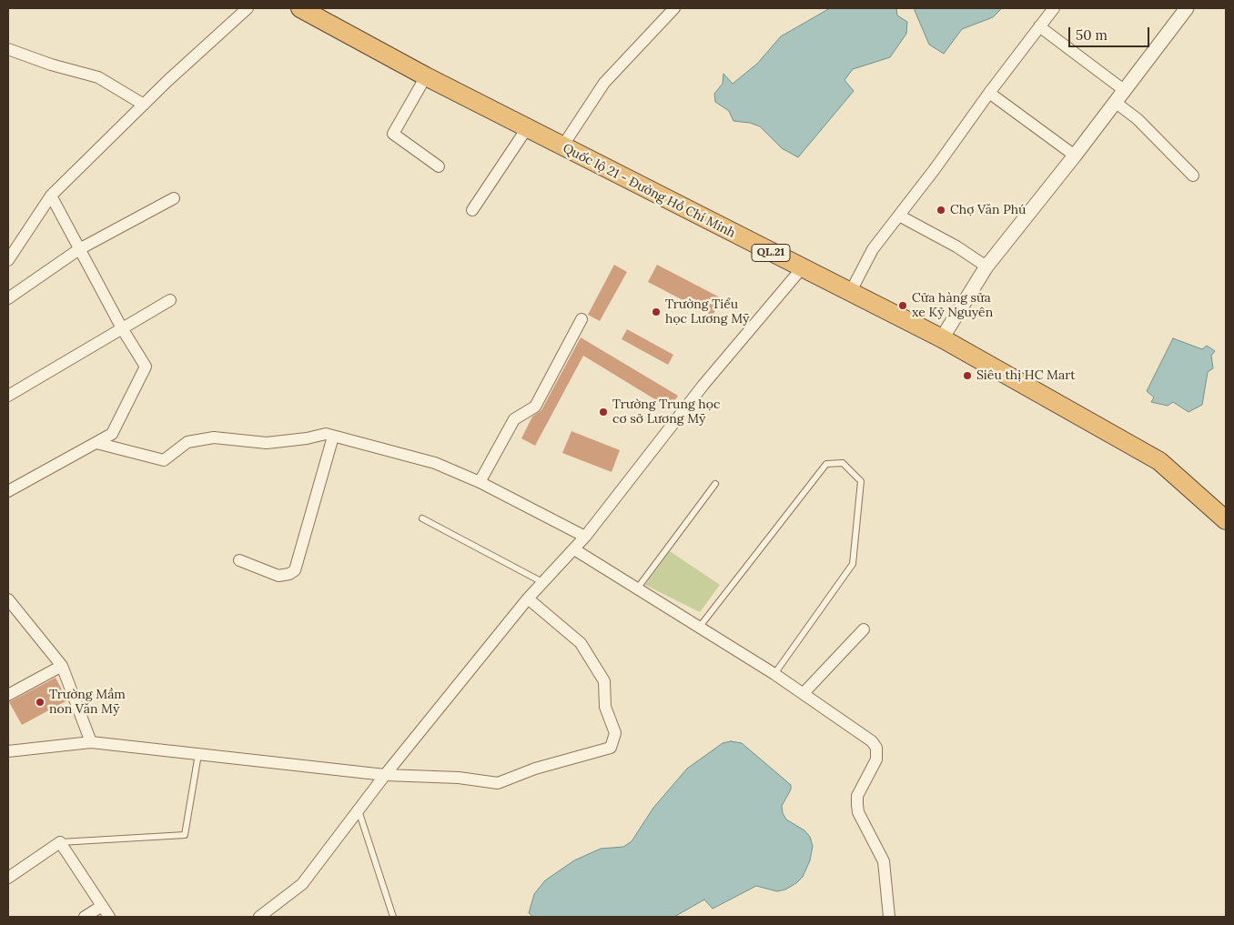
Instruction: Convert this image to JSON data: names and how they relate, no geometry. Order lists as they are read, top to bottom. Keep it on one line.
{"streets":{"highway":["Quốc lộ 21 - Đường Hồ Chí Minh","QL.21"]},"places":["Chợ Văn Phú","Cửa hàng sửa xe Kỷ Nguyên","Trường Tiểu học Lương Mỹ","Siêu thị HC Mart","Trường Trung học cơ sở Lương Mỹ","Trường Mầm non Văn Mỹ"],"scale_bar":"50 m"}
